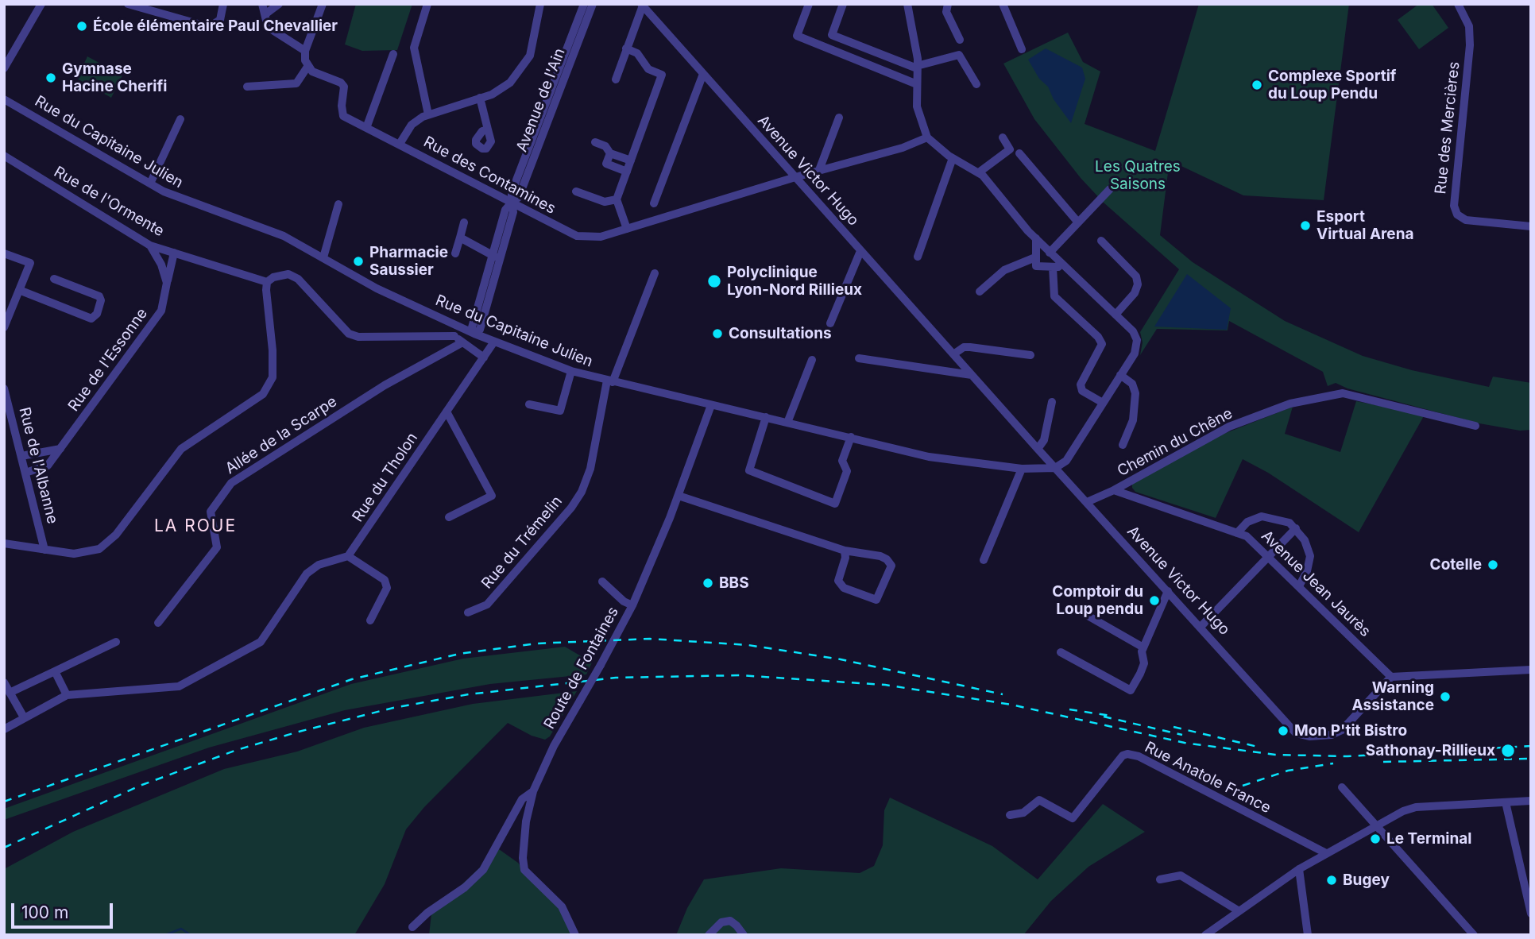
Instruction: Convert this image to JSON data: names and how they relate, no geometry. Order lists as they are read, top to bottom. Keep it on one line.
{"streets":{"street":["Avenue de l'Ain","Rue des Mercières","Rue du Capitaine Julien","Avenue Victor Hugo","Rue des Contamines","Rue de l'Ormente","Rue de l'Essonne","Allée de la Scarpe","Chemin du Chêne","Rue de l'Albanne","Rue du Tholon","Rue du Trémelin","Avenue Jean Jaurès","Route de Fontaines","Rue Anatole France"]},"crossings":[["Avenue de l'Ain","Rue du Capitaine Julien"],["Avenue de l'Ain","Rue des Contamines"],["Rue du Capitaine Julien","Avenue Victor Hugo"],["Rue du Capitaine Julien","Rue du Tholon"],["Rue du Capitaine Julien","Rue du Trémelin"],["Rue du Capitaine Julien","Route de Fontaines"],["Avenue Victor Hugo","Rue des Contamines"],["Avenue Victor Hugo","Avenue Jean Jaurès"],["Rue de l'Ormente","Rue de l'Essonne"],["Rue de l'Essonne","Rue de l'Albanne"],["Chemin du Chêne","Avenue Jean Jaurès"]],"districts":["LA ROUE"],"parks":["Les Quatres Saisons"],"places":["École élémentaire Paul Chevallier","Gymnase Hacine Cherifi","Complexe Sportif du Loup Pendu","Esport Virtual Arena","Pharmacie Saussier","Polyclinique Lyon-Nord Rillieux","Consultations","Cotelle","BBS","Comptoir du Loup pendu","Warning Assistance","Mon P'tit Bistro","Sathonay-Rillieux","Le Terminal","Bugey"],"scale_bar":"100 m"}
